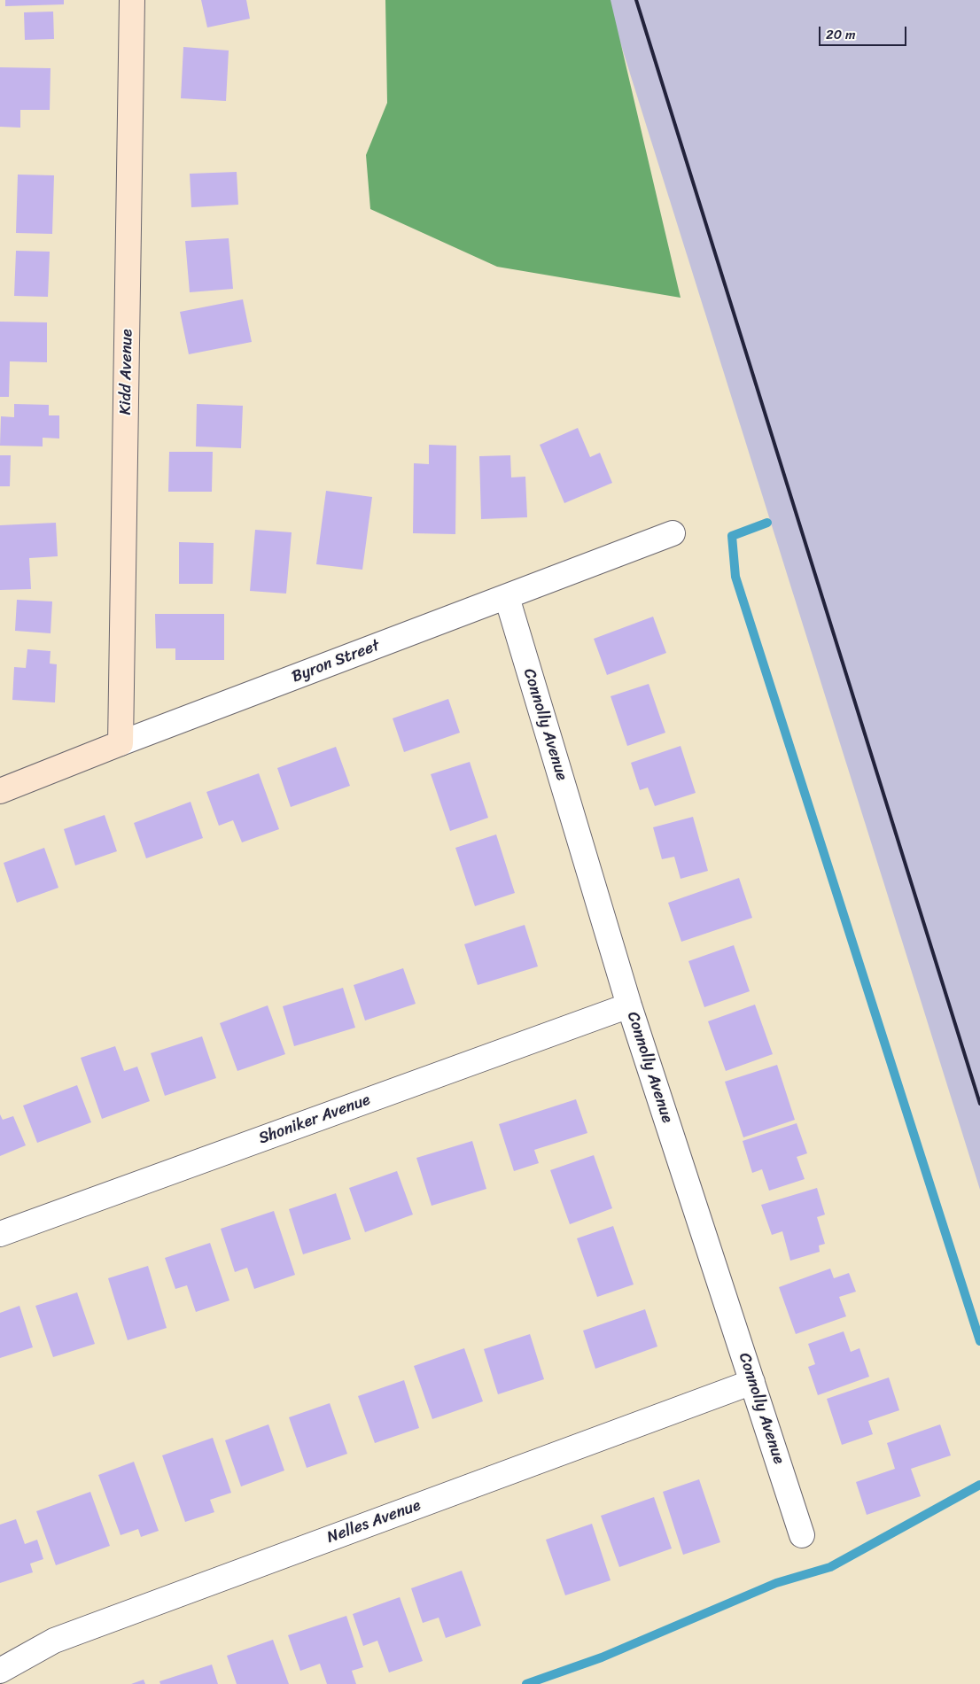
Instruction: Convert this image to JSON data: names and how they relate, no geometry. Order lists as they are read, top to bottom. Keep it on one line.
{"streets":{"street":["Kidd Avenue","Byron Street","Connolly Avenue","Shoniker Avenue","Nelles Avenue"]},"crossings":[["Kidd Avenue","Byron Street"],["Byron Street","Connolly Avenue"],["Connolly Avenue","Shoniker Avenue"],["Connolly Avenue","Nelles Avenue"]],"scale_bar":"20 m"}
